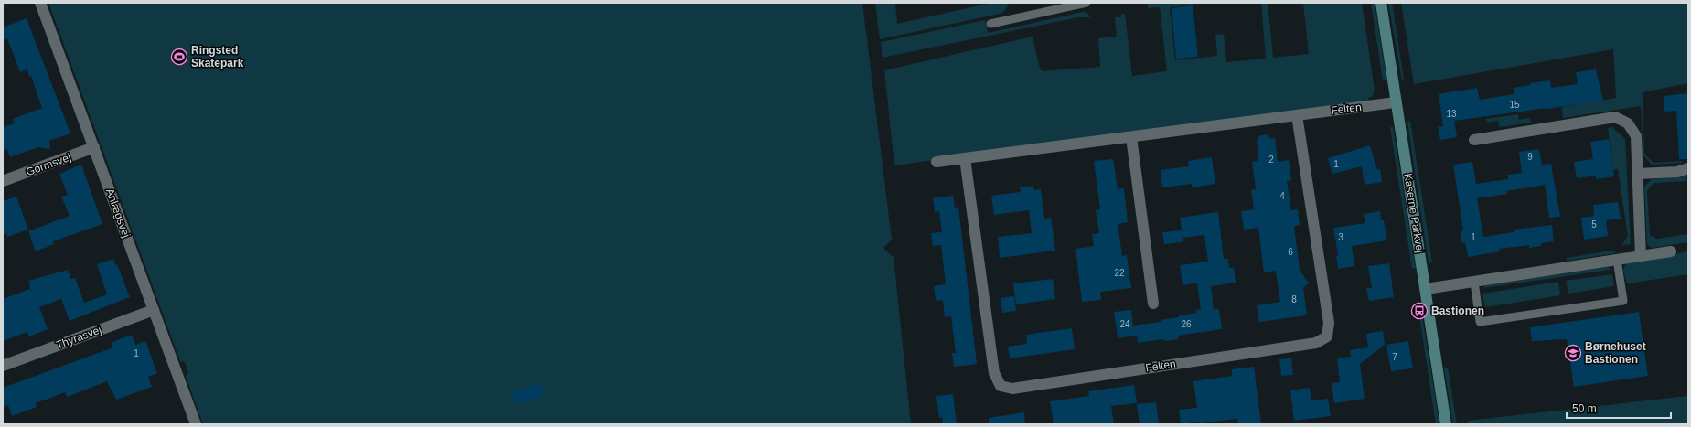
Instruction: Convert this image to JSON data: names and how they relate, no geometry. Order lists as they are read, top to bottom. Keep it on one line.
{"streets":{"street":["Felten","Gormsvej","Anlægsvej","Kaserne Parkvej","Thyrasvej"]},"crossings":[["Felten","Kaserne Parkvej"],["Gormsvej","Anlægsvej"],["Anlægsvej","Thyrasvej"]],"places":{"sports":["Ringsted Skatepark"],"bus stop":["Bastionen"],"school or university":["Børnehuset Bastionen"]},"house_numbers":["15","13","9","2","1","4","5","3","1","6","22","8","24","26","1","7"],"scale_bar":"50 m"}
